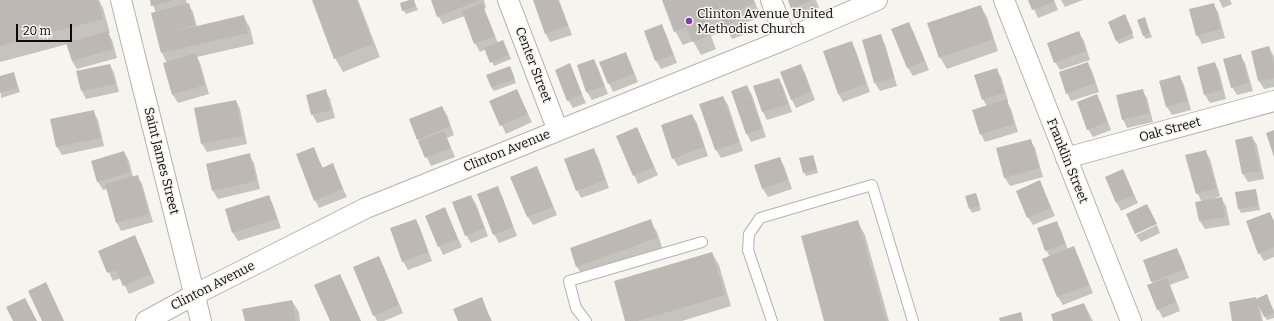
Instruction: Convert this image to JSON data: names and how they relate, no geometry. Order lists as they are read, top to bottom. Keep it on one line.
{"streets":{"street":["Center Street","Oak Street","Clinton Avenue","Saint James Street","Franklin Street"]},"crossings":[["Center Street","Clinton Avenue"],["Oak Street","Franklin Street"],["Clinton Avenue","Saint James Street"]],"places":["Clinton Avenue United Methodist Church"],"scale_bar":"20 m"}
